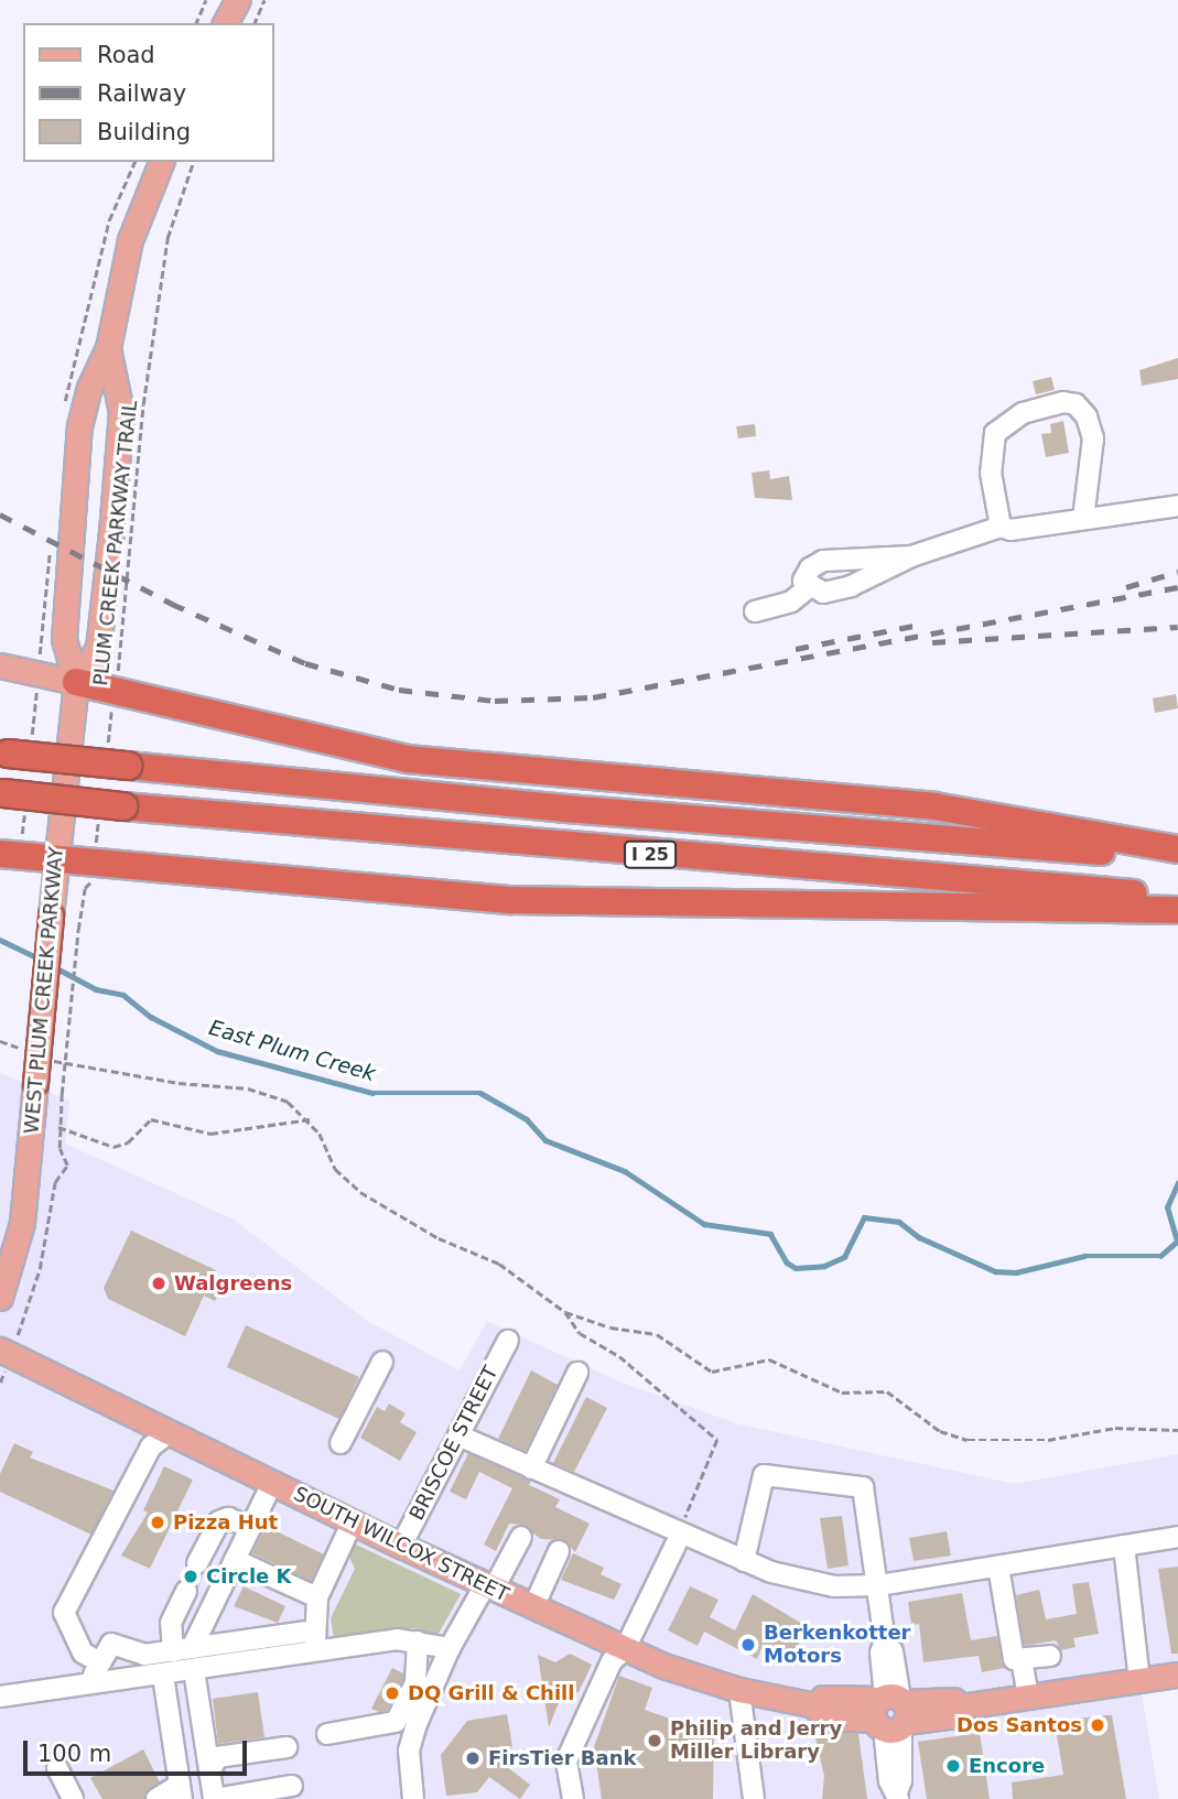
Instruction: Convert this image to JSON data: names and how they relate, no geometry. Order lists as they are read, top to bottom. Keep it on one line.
{"streets":{"highway":["I 25"],"main road":["WEST PLUM CREEK PARKWAY","SOUTH WILCOX STREET"],"street":["BRISCOE STREET"],"path":["PLUM CREEK PARKWAY TRAIL"]},"crossings":[["PLUM CREEK PARKWAY TRAIL","I 25"],["BRISCOE STREET","SOUTH WILCOX STREET"]],"water":["East Plum Creek"],"places":["Walgreens","Pizza Hut","Circle K","Berkenkotter Motors","DQ Grill & Chill","Dos Santos","Philip and Jerry Miller Library","FirsTier Bank","Encore"],"legend":["Road","Railway","Building"],"scale_bar":"100 m"}
